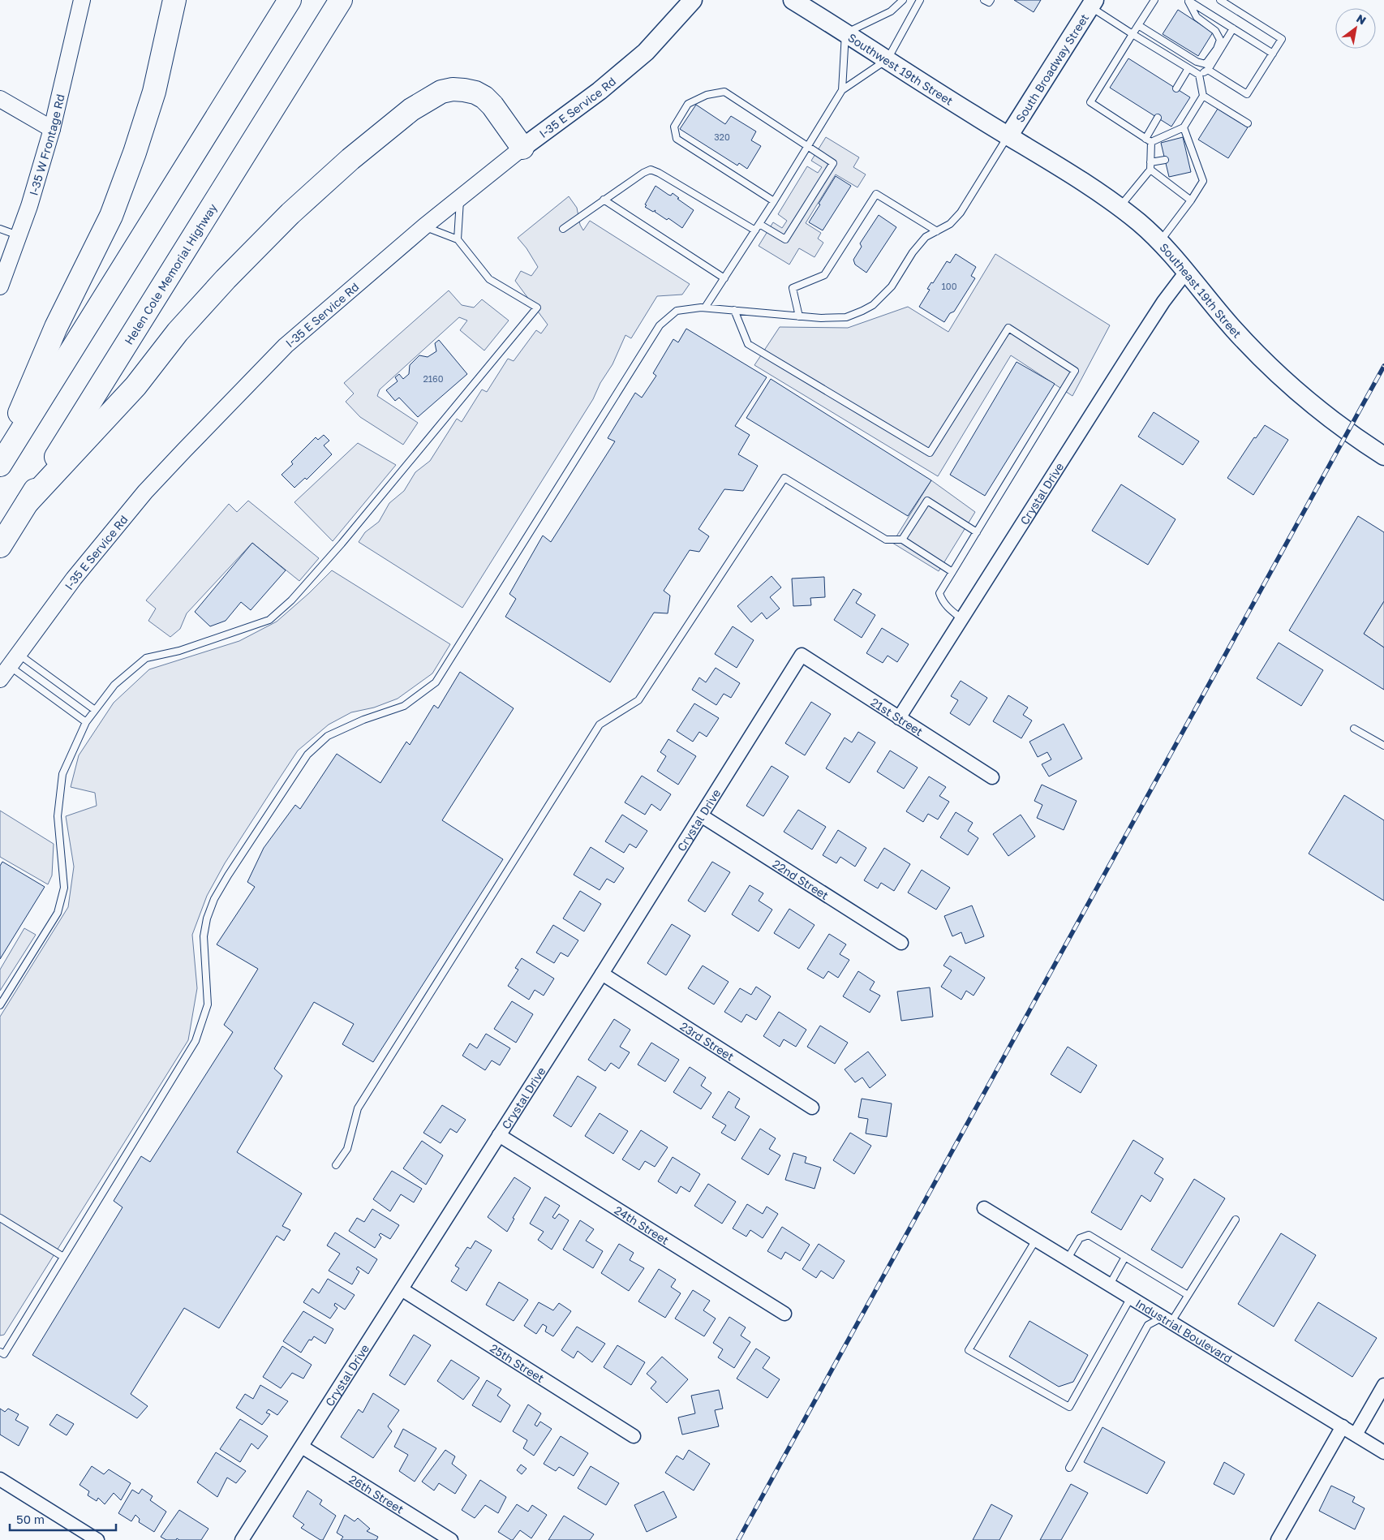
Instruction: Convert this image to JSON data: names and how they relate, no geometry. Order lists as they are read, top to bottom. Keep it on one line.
{"streets":{"highway":["Helen Cole Memorial Highway"],"main road":["Southwest 19th Street","South Broadway Street","I-35 E Service Rd","Southeast 19th Street"],"street":["I-35 W Frontage Rd","Crystal Drive","21st Street","22nd Street","23rd Street","24th Street","Industrial Boulevard","25th Street","26th Street"]},"crossings":[["Southwest 19th Street","South Broadway Street"],["Southwest 19th Street","Southeast 19th Street"],["South Broadway Street","Southeast 19th Street"],["Southeast 19th Street","Crystal Drive"],["Crystal Drive","21st Street"],["Crystal Drive","22nd Street"],["Crystal Drive","23rd Street"],["Crystal Drive","24th Street"],["Crystal Drive","25th Street"],["Crystal Drive","26th Street"]],"house_numbers":["320","100","2160"],"scale_bar":"50 m","north":"top right"}
